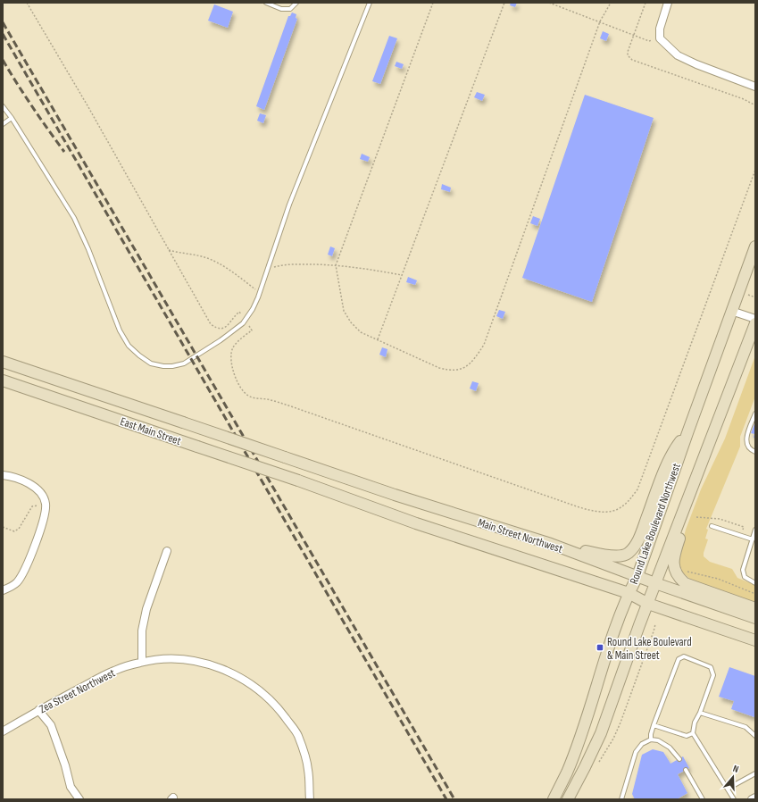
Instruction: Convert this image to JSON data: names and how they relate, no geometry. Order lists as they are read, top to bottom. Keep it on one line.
{"streets":{"main road":["East Main Street","Round Lake Boulevard Northwest","Main Street Northwest"],"street":["Zea Street Northwest"]},"crossings":[["East Main Street","Main Street Northwest"],["Round Lake Boulevard Northwest","Main Street Northwest"]],"places":{"transit":["Round Lake Boulevard & Main Street"]},"north":"top"}
